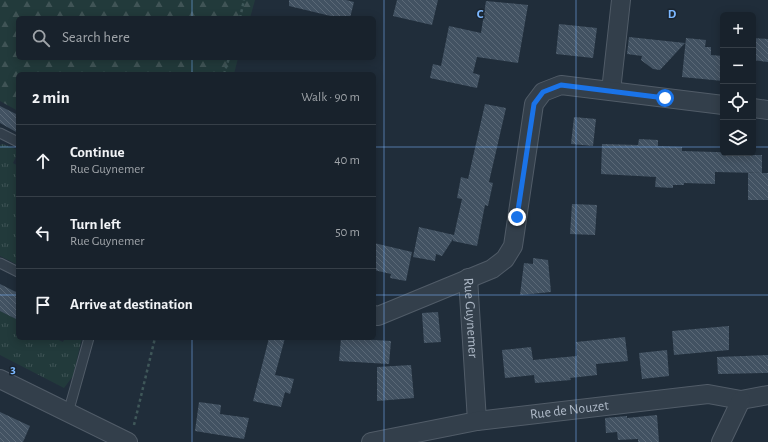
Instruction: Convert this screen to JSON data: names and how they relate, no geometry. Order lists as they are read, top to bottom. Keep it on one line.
{"streets":{"street":["Rue Guynemer","Rue de Nouzet"]},"crossings":[["Rue Guynemer","Rue de Nouzet"]],"page":{"map_buttons":["+","−"],"search":"Search here","heading":["2 min","Walk · 90 m"],"list":[["Continue","Rue Guynemer","40 m"],["Turn left","Rue Guynemer","50 m"],"Arrive at destination"]},"grid":{"columns":["C","D"],"rows":["3"]}}
